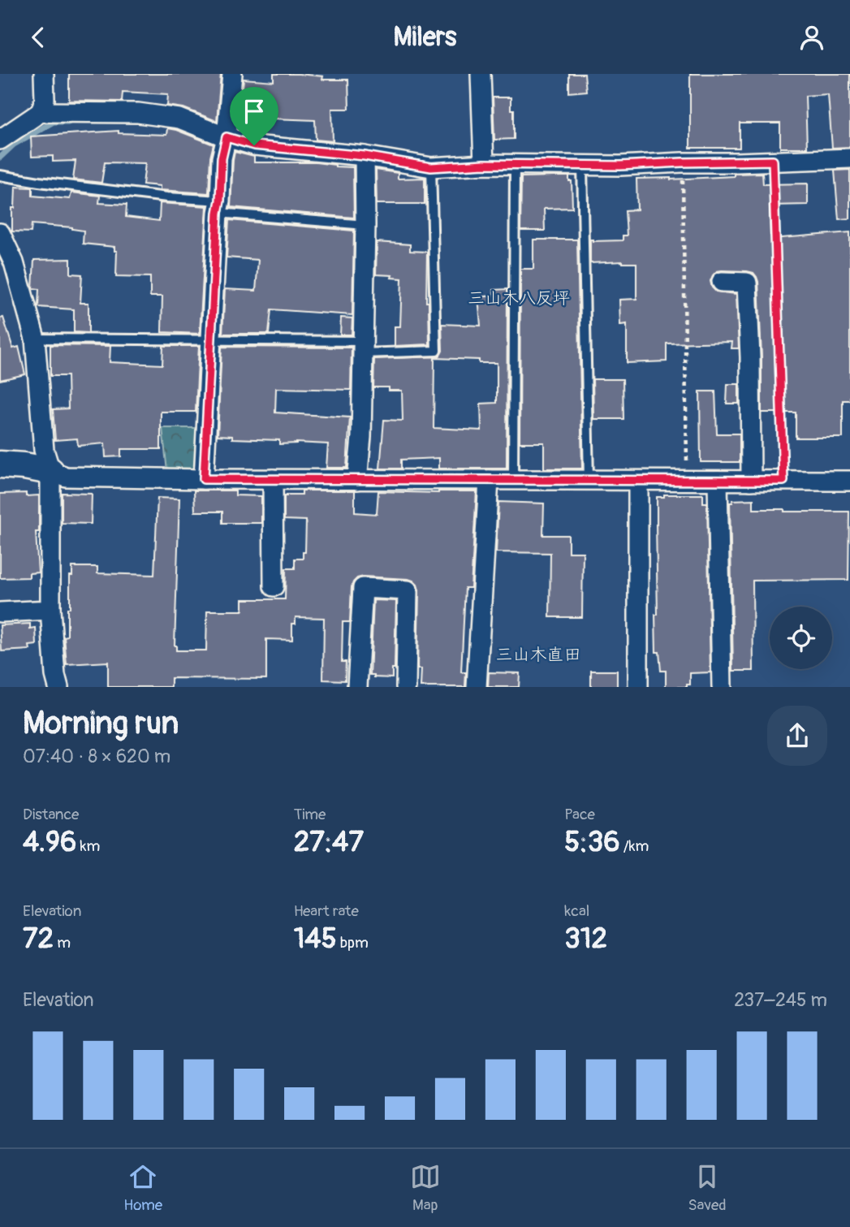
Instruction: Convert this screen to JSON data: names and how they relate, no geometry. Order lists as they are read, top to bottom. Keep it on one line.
{"districts":["三山木八反坪","三山木直田"],"page":{"header":"Milers","heading":["Morning run","07:40 · 8 × 620 m"],"stats":[["Distance","4.96 km"],["Time","27:47"],["Pace","5:36 /km"],["Elevation","72 m"],["Heart rate","145 bpm"],["kcal","312"]],"chart":["Elevation","237–245 m"],"tabs":["Home","Map","Saved"]}}
